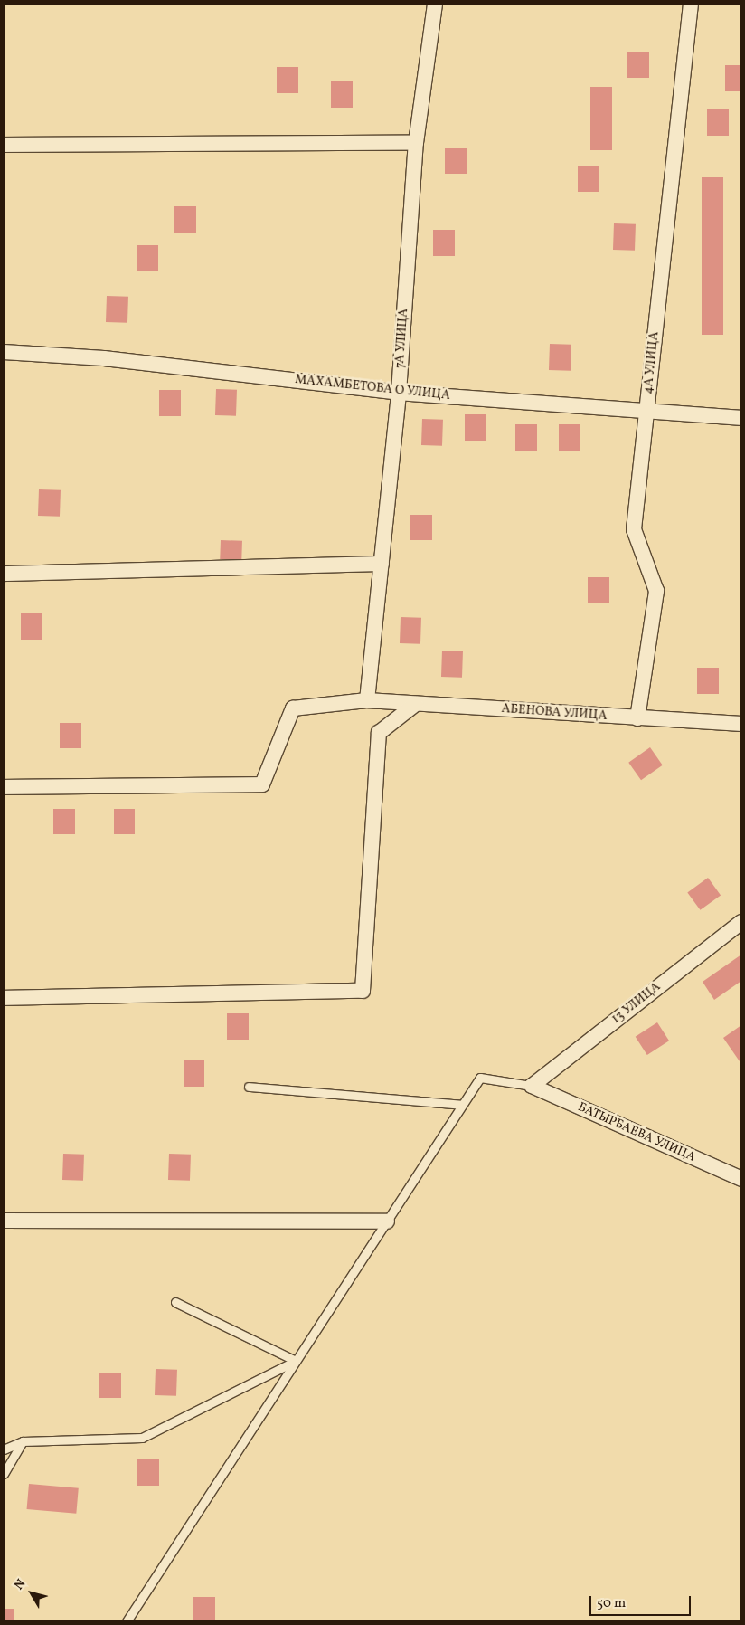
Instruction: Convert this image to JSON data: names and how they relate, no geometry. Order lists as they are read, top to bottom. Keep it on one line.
{"streets":{"street":["7А УЛИЦА","4А УЛИЦА","МАХАМБЕТОВА О УЛИЦА","АБЕНОВА УЛИЦА","13 УЛИЦА","БАТЫРБАЕВА УЛИЦА"]},"crossings":[["7А УЛИЦА","МАХАМБЕТОВА О УЛИЦА"],["7А УЛИЦА","АБЕНОВА УЛИЦА"],["4А УЛИЦА","МАХАМБЕТОВА О УЛИЦА"],["4А УЛИЦА","АБЕНОВА УЛИЦА"],["13 УЛИЦА","БАТЫРБАЕВА УЛИЦА"]],"scale_bar":"50 m","north":"top left"}
